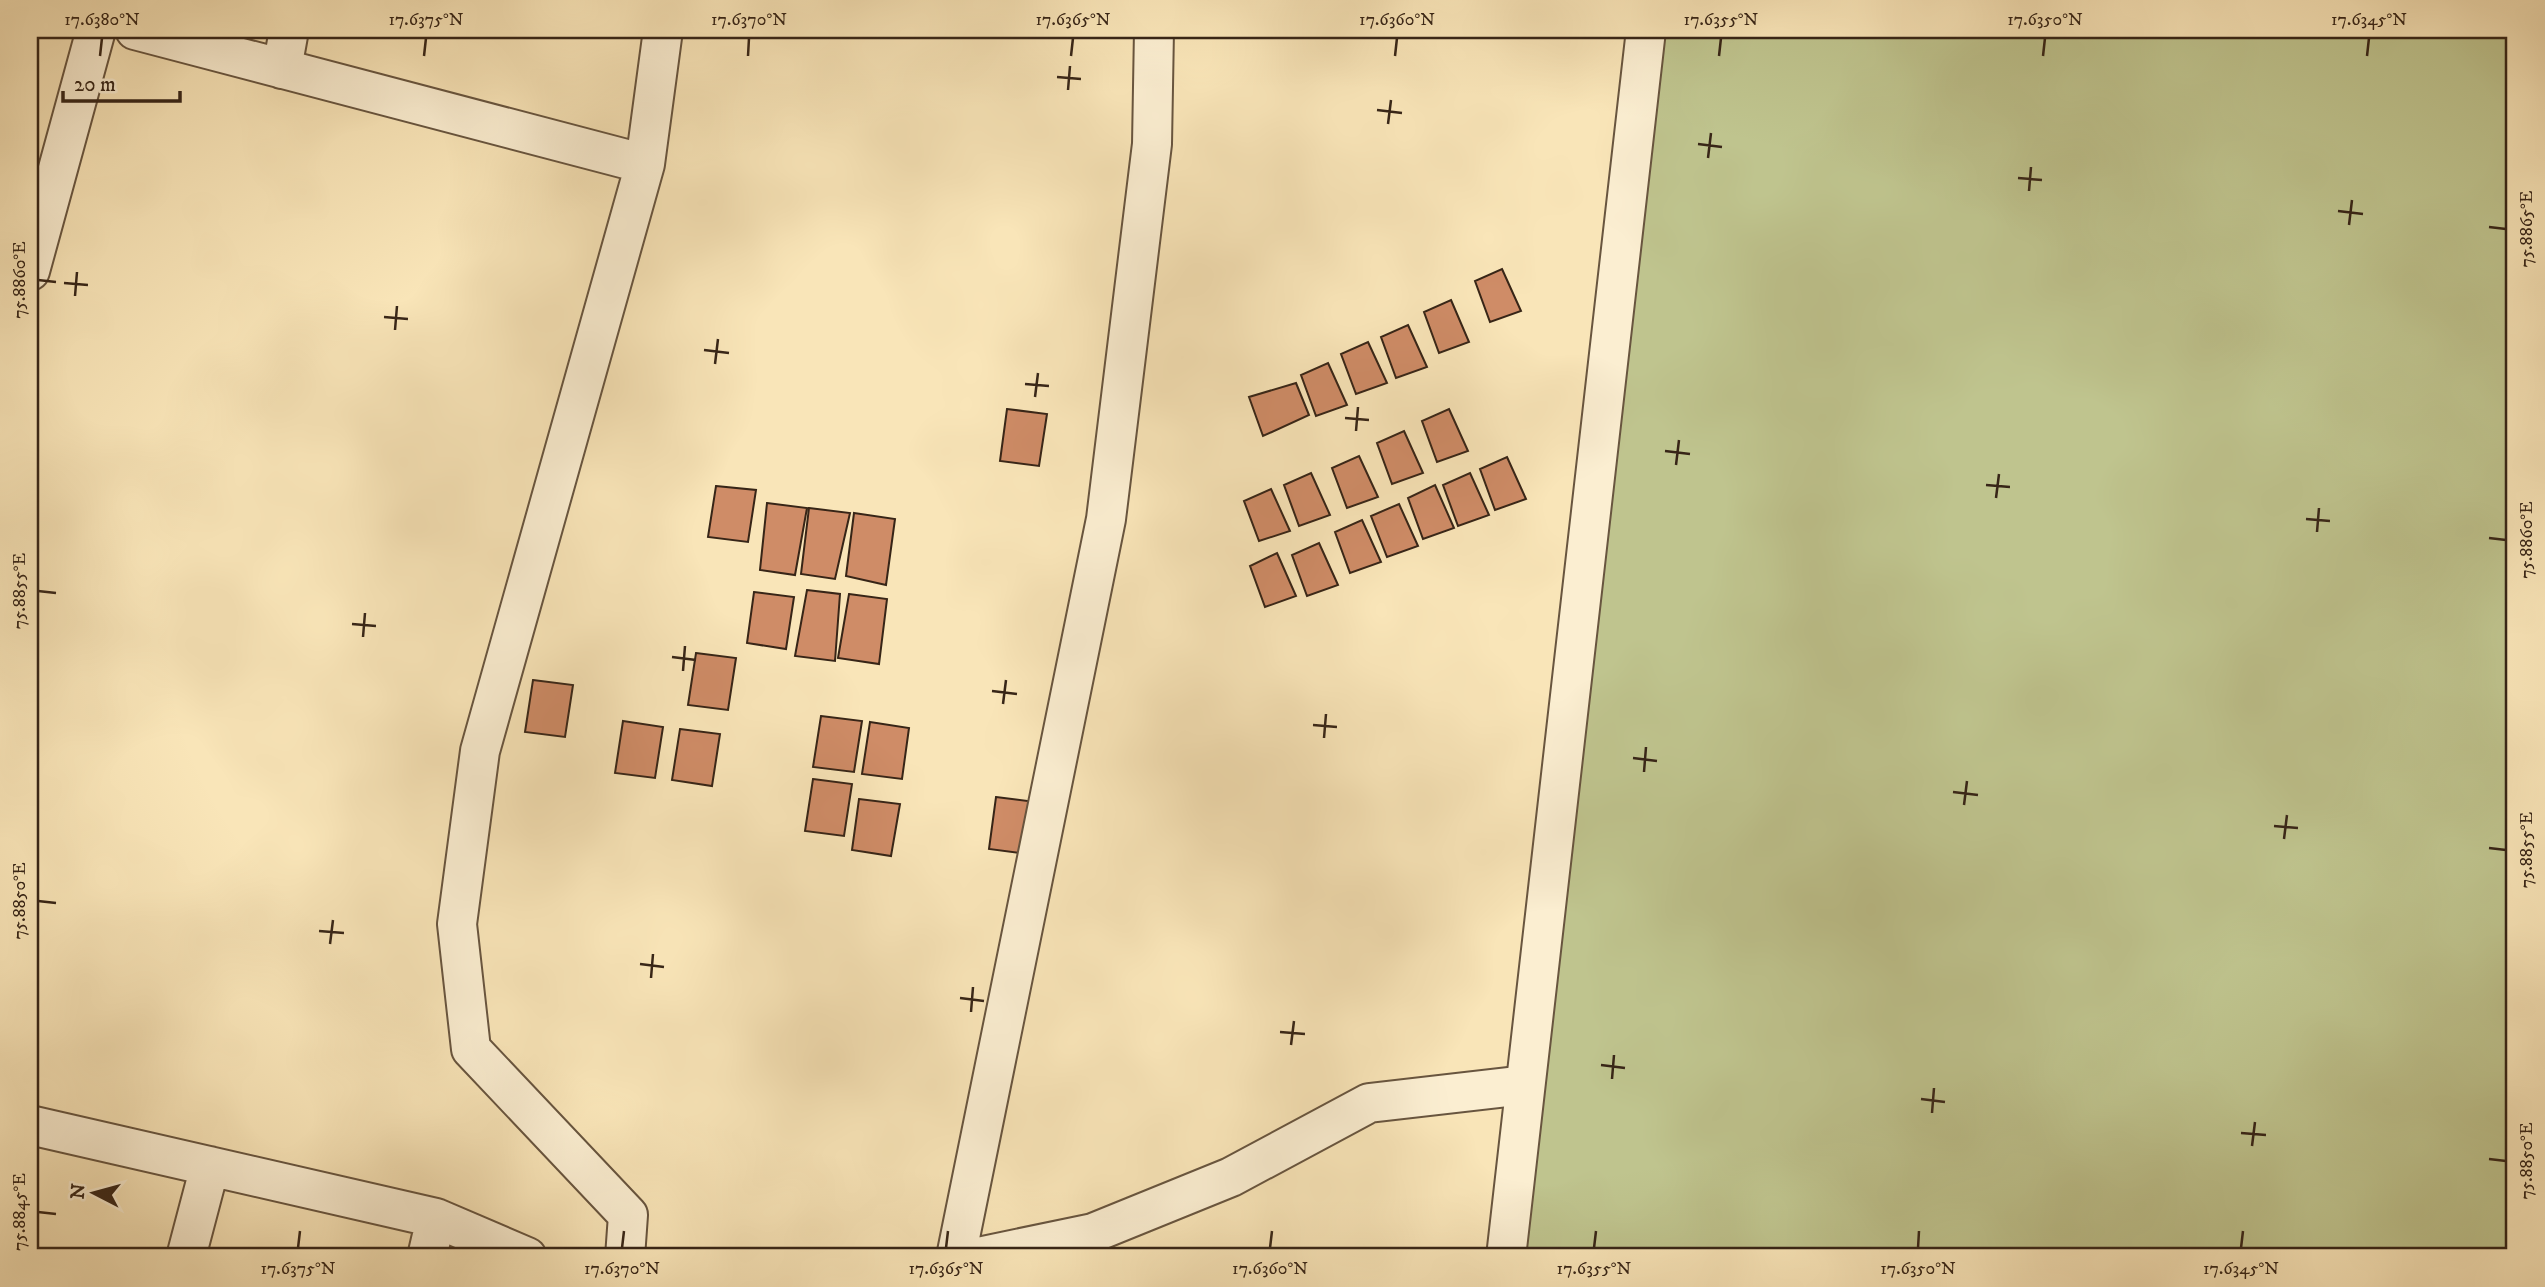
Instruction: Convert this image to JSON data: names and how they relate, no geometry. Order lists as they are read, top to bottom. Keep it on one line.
{"scale_bar":"20 m","north":"left","coordinates":["17.6380°N","17.6375°N","17.6370°N","17.6365°N","17.6360°N","17.6355°N","17.6350°N","17.6345°N","75.8865°E","75.8860°E","75.8855°E","75.8850°E","75.8845°E"]}
